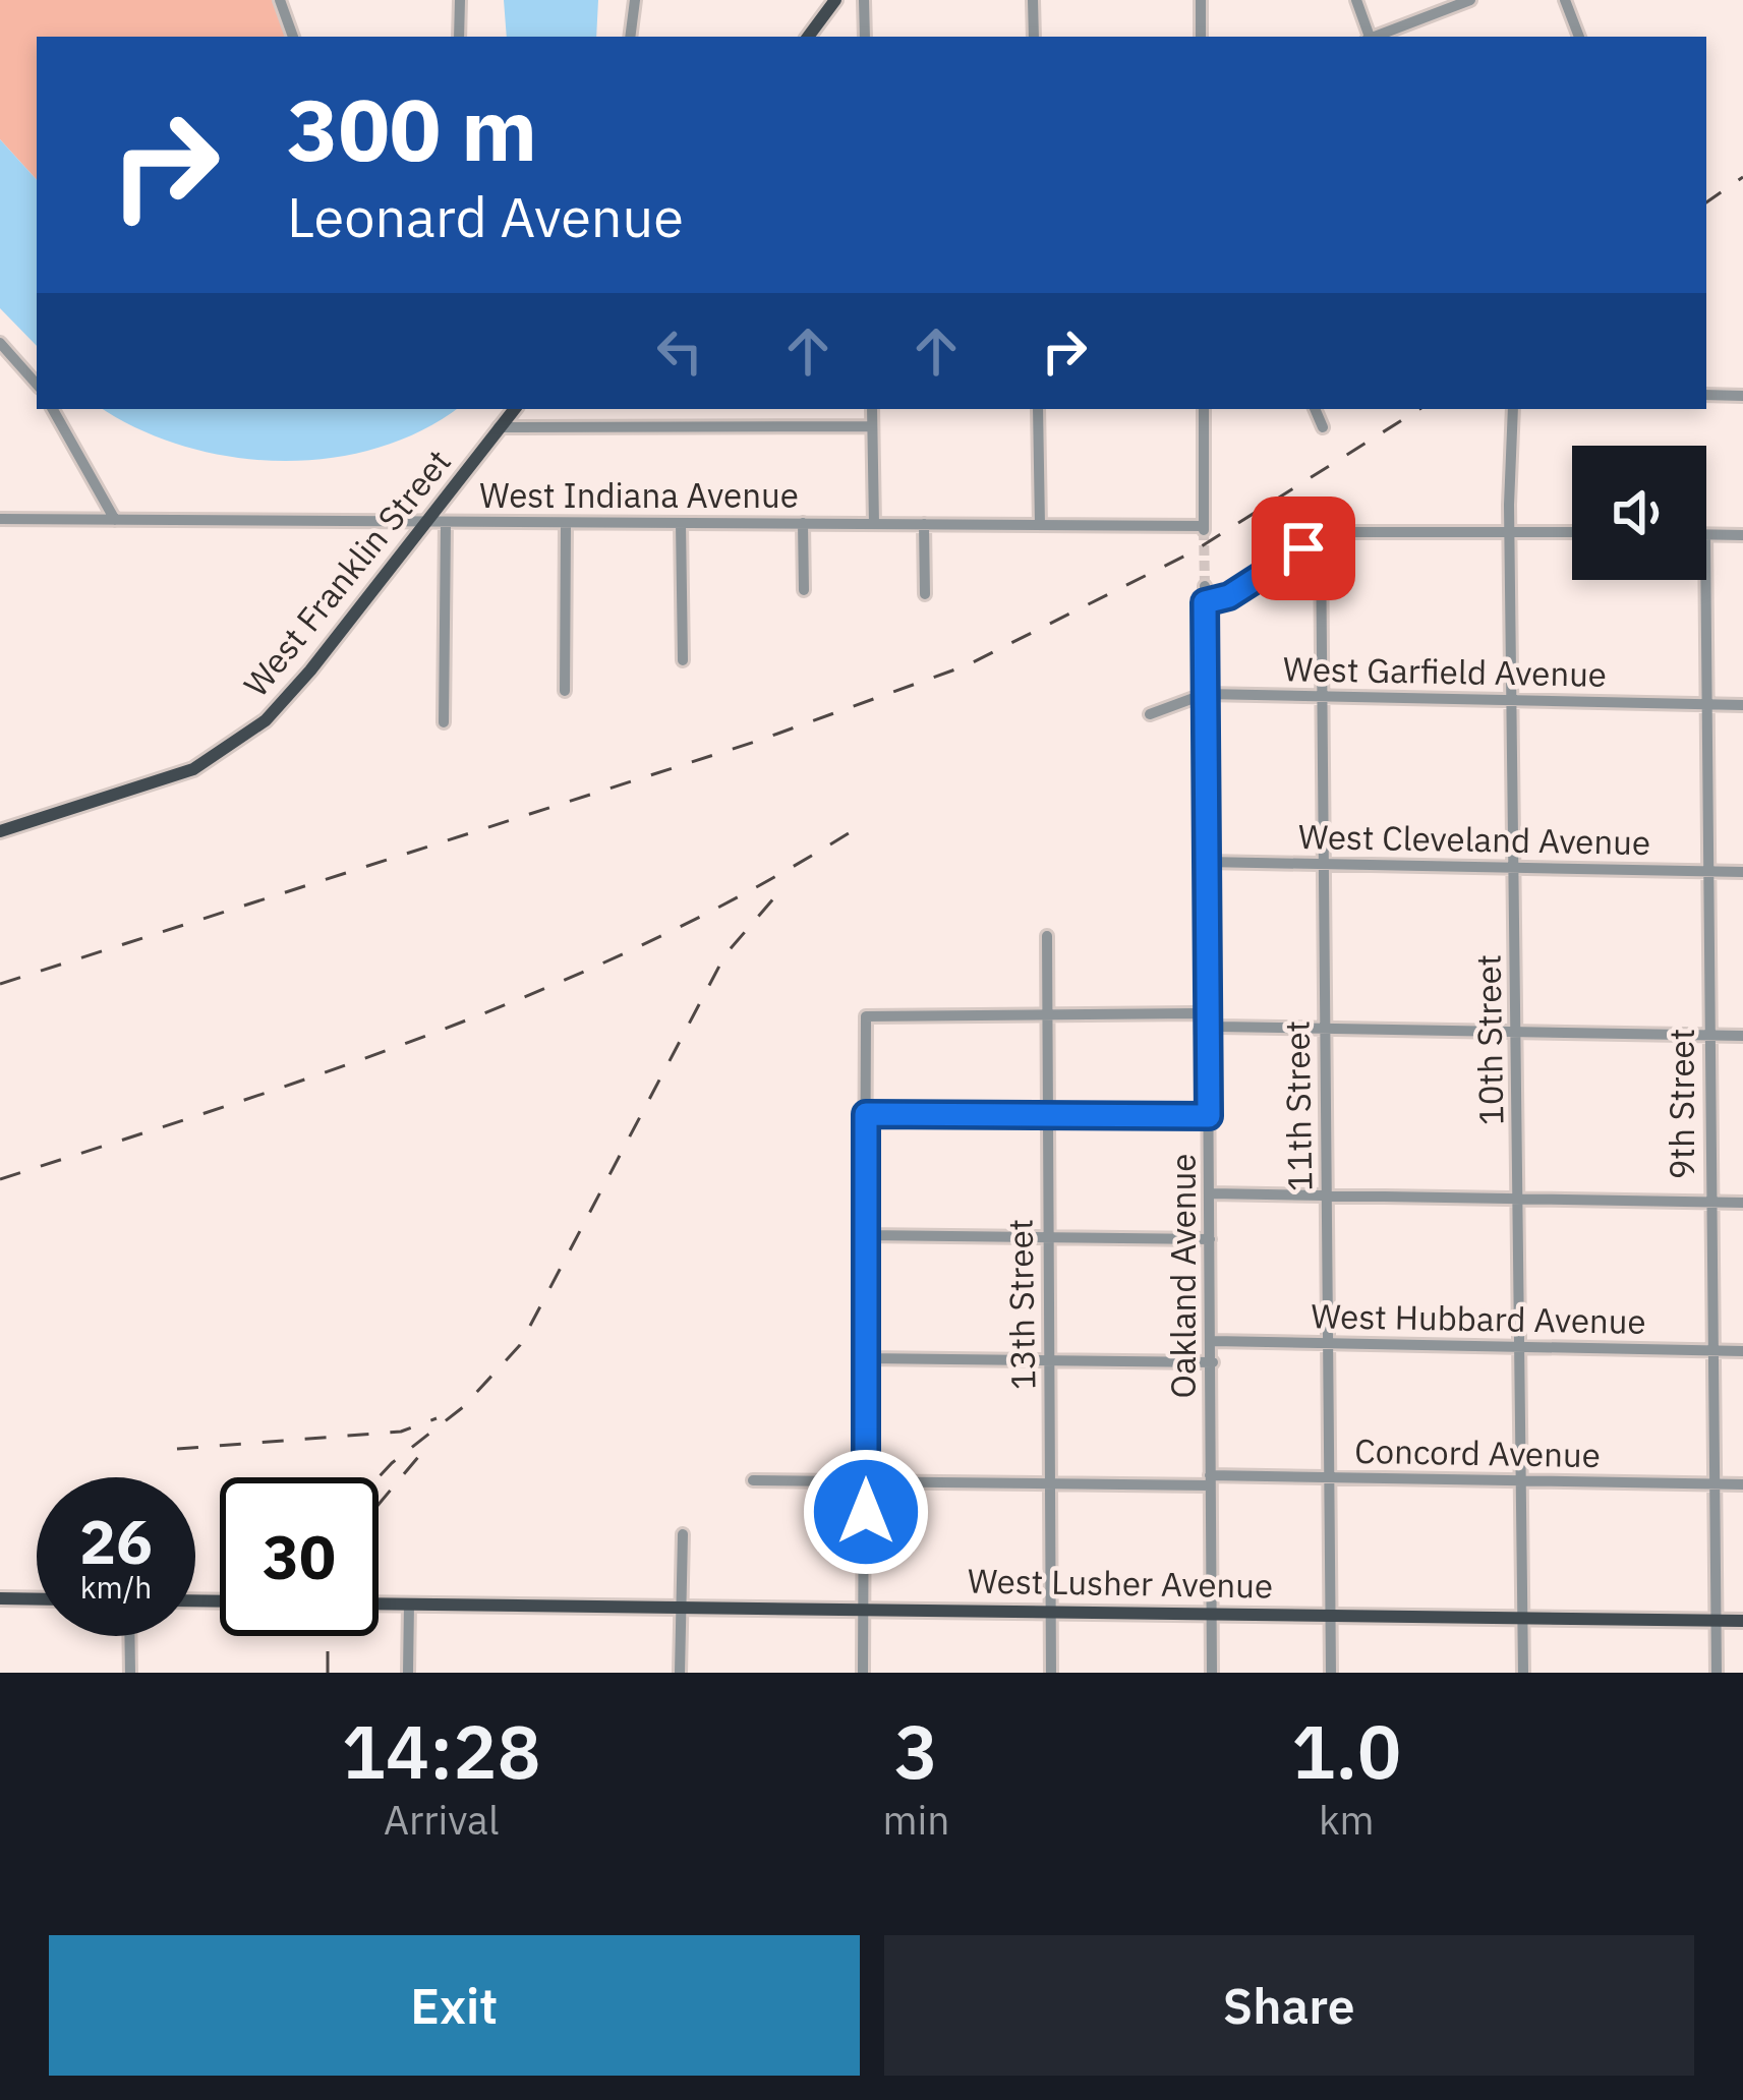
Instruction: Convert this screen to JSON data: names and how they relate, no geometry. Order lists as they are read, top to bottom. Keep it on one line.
{"streets":{"main road":["West Franklin Street","West Lusher Avenue"],"street":["West Indiana Avenue","West Garfield Avenue","West Cleveland Avenue","10th Street","9th Street","11th Street","Oakland Avenue","13th Street","West Hubbard Avenue","Concord Avenue"]},"crossings":[["West Indiana Avenue","West Franklin Street"],["West Garfield Avenue","10th Street"],["West Garfield Avenue","9th Street"],["West Garfield Avenue","11th Street"],["West Garfield Avenue","Oakland Avenue"],["West Cleveland Avenue","10th Street"],["West Cleveland Avenue","9th Street"],["West Cleveland Avenue","11th Street"],["West Cleveland Avenue","Oakland Avenue"],["10th Street","West Hubbard Avenue"],["10th Street","Concord Avenue"],["10th Street","West Lusher Avenue"],["9th Street","West Hubbard Avenue"],["9th Street","Concord Avenue"],["9th Street","West Lusher Avenue"],["11th Street","West Hubbard Avenue"],["11th Street","Concord Avenue"],["11th Street","West Lusher Avenue"],["Oakland Avenue","West Hubbard Avenue"],["Oakland Avenue","Concord Avenue"],["Oakland Avenue","West Lusher Avenue"],["13th Street","Concord Avenue"],["13th Street","West Lusher Avenue"]],"page":{"turn":["300 m","Leonard Avenue"],"speed":"26 km/h","limit":"30","eta":["14:28","Arrival","3","min","1.0","km"],"buttons":["Exit","Share"]}}
